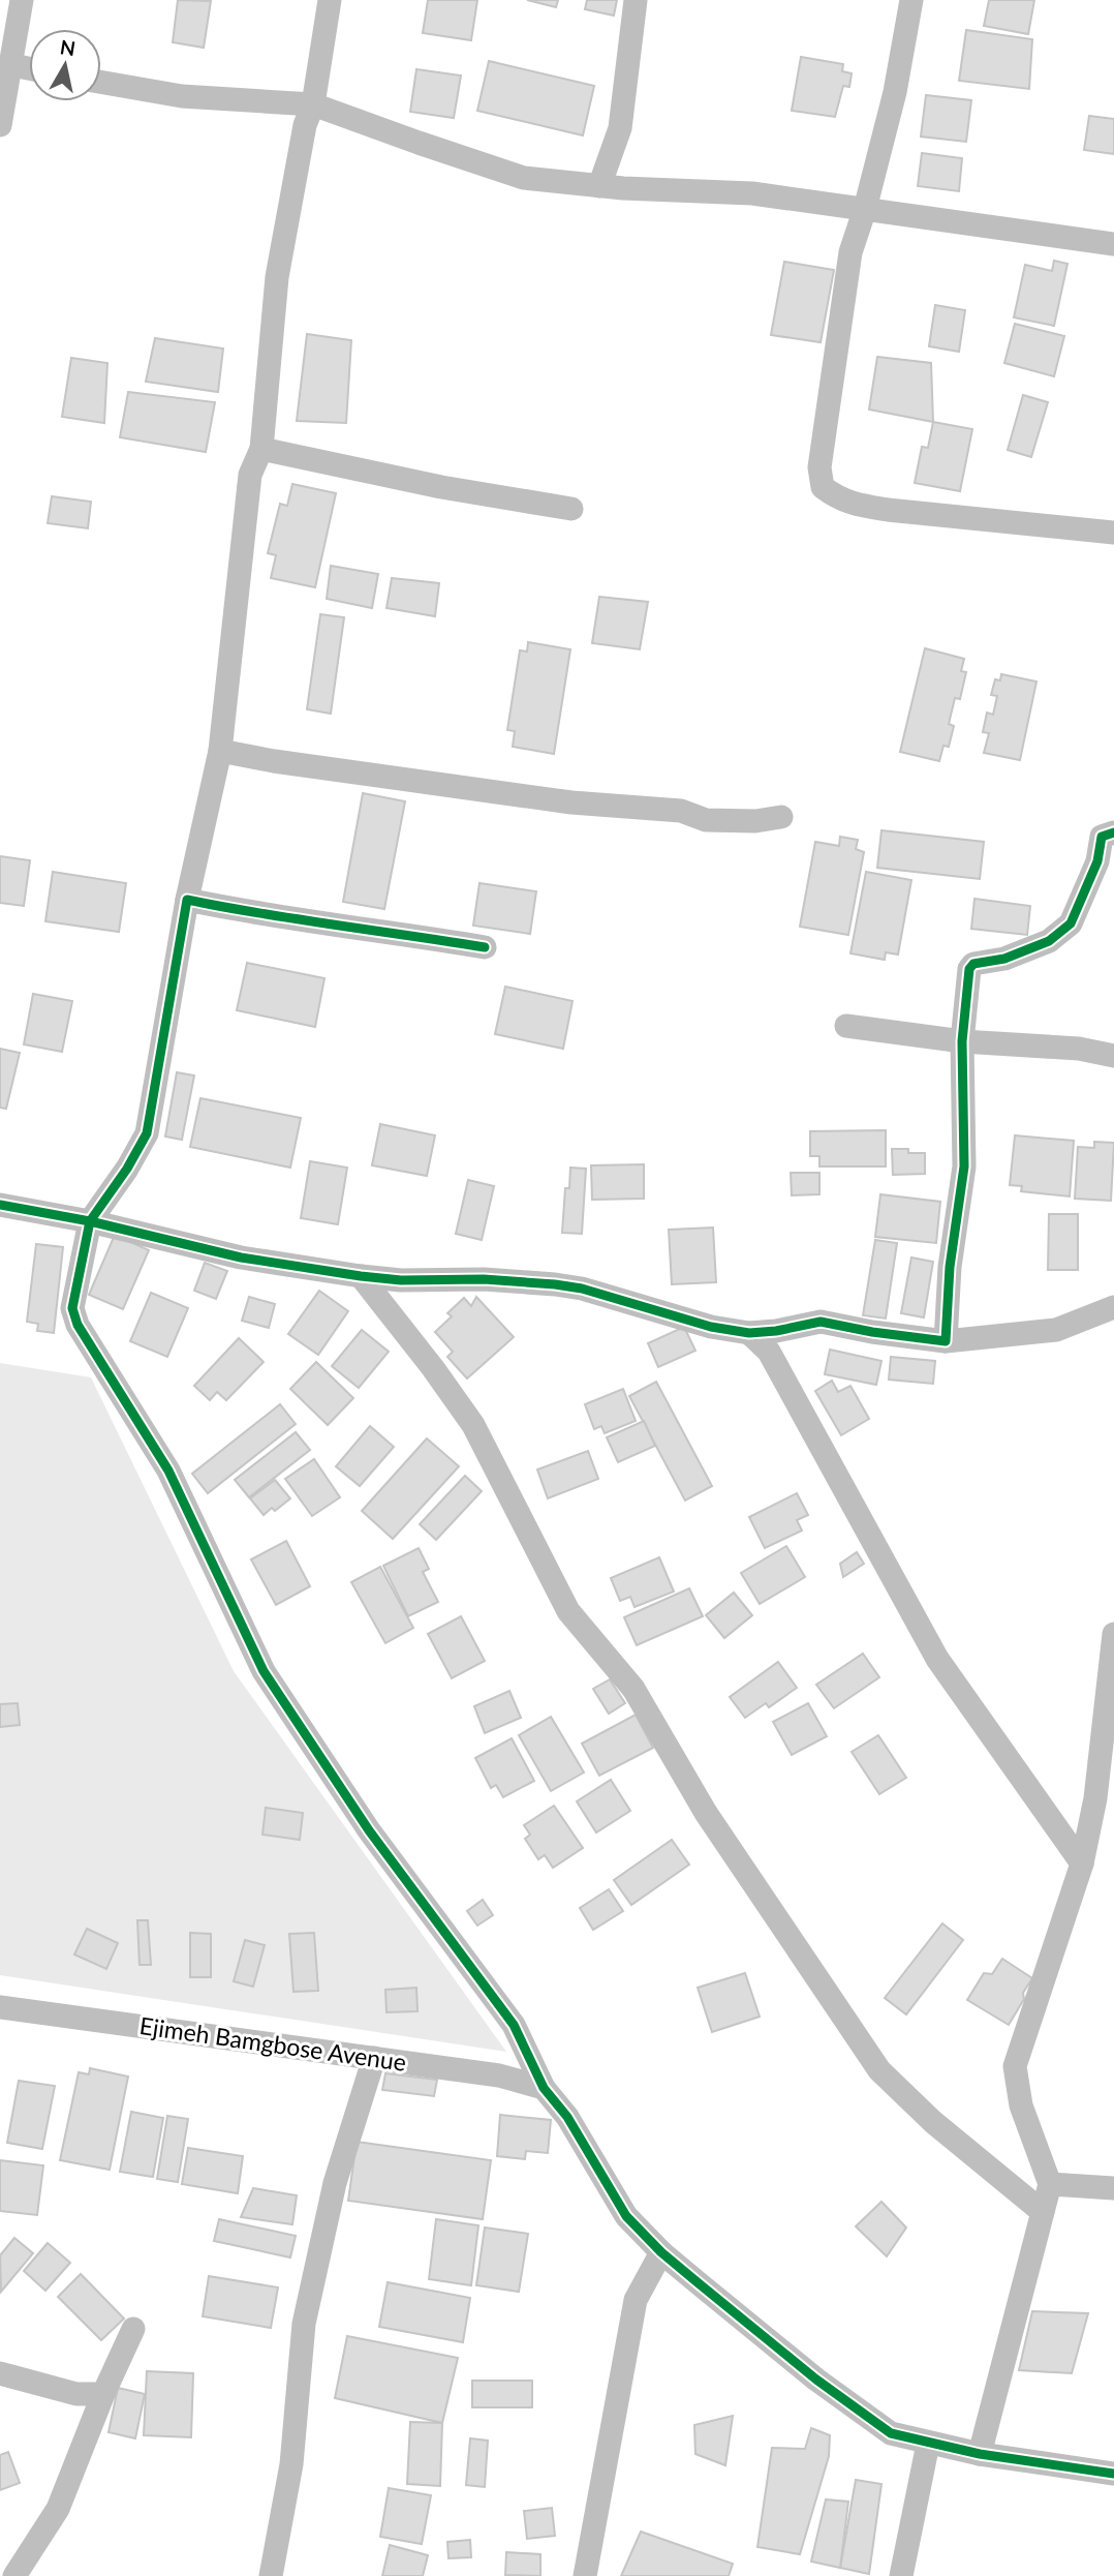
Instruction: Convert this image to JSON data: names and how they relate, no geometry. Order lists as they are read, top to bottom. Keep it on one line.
{"streets":{"street":["Ejimeh Bamgbose Avenue"]},"north":"top"}
